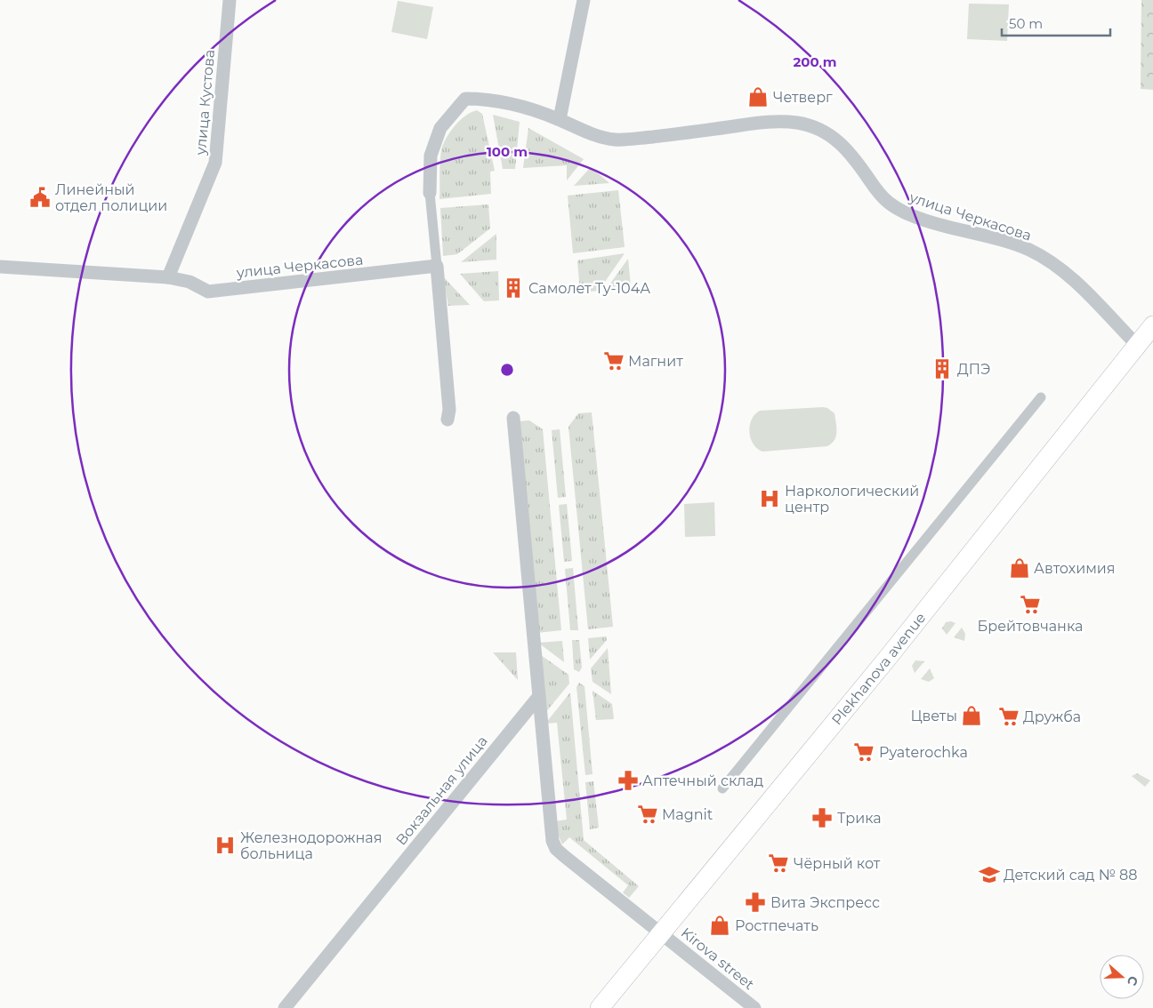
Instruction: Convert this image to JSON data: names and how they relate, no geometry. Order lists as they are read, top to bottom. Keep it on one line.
{"streets":{"main road":["Plekhanova avenue"],"street":["улица Кустова","улица Черкасова","Вокзальная улица","Kirova street"]},"crossings":[["улица Кустова","улица Черкасова"],["улица Черкасова","Plekhanova avenue"],["Plekhanova avenue","Kirova street"],["Вокзальная улица","Kirova street"]],"places":{"shop":["Четверг","Автохимия","Цветы","Ростпечать"],"public building":["Линейный отдел полиции"],"building":["Самолет Ту-104А","ДПЭ"],"supermarket":["Магнит","Брейтовчанка","Дружба","Pyaterochka","Magnit","Чёрный кот"],"hospital":["Наркологический центр","Железнодорожная больница"],"pharmacy":["Аптечный склад","Трика","Вита Экспресс"],"school or university":["Детский сад № 88"]},"scale_bar":"50 m","north":"right","rings":["200 m","100 m"]}
